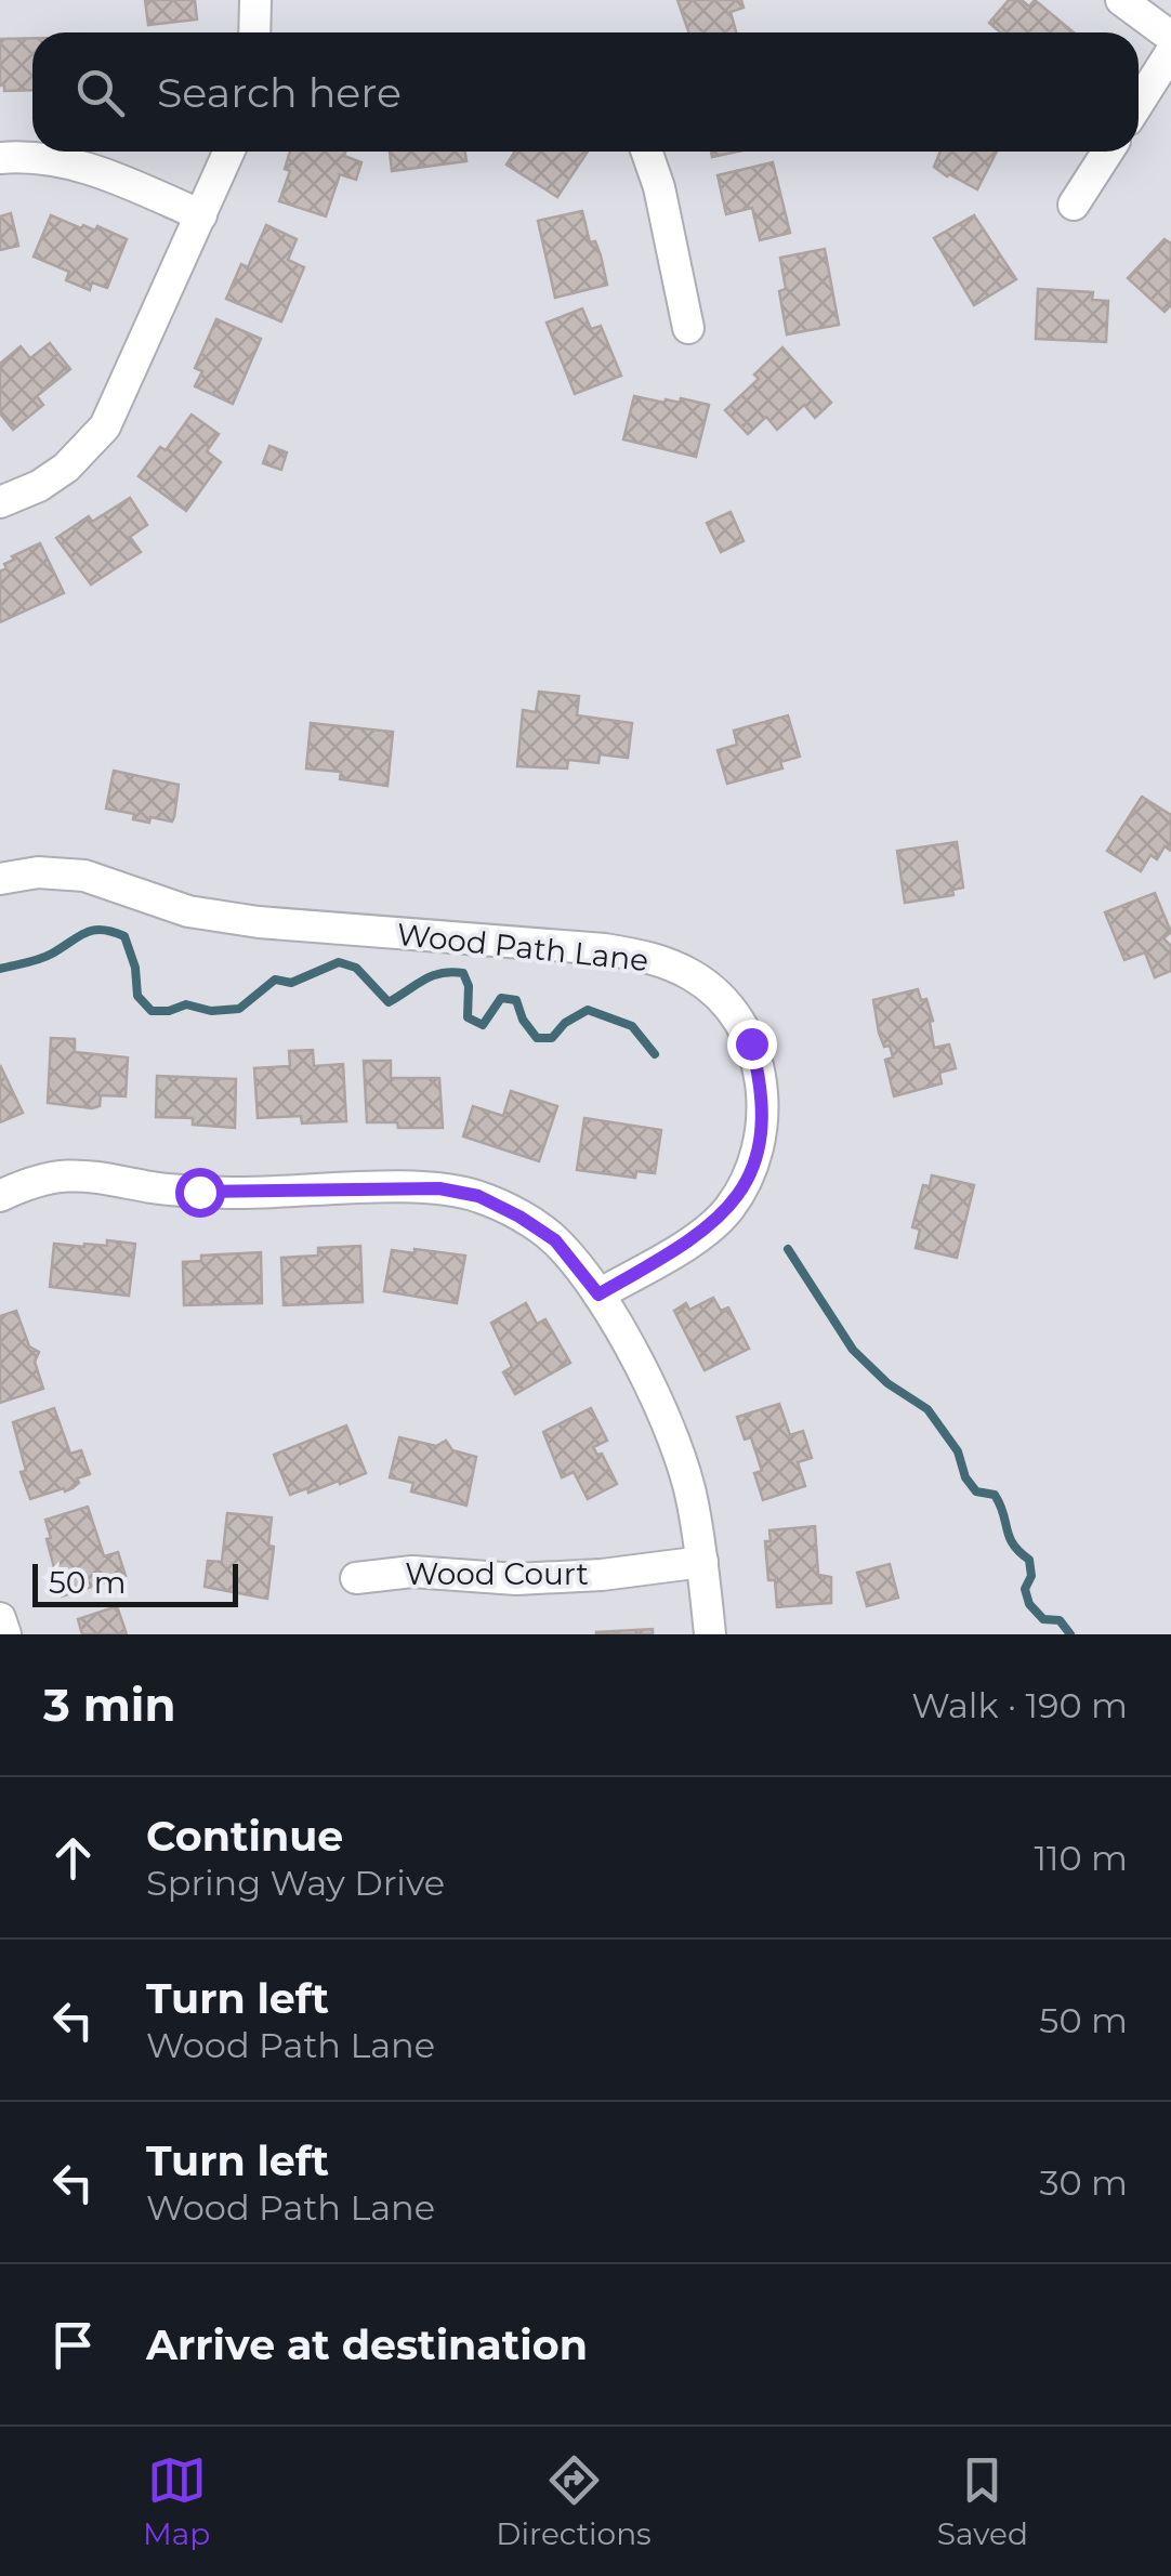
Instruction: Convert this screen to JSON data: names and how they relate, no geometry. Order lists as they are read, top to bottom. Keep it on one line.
{"streets":{"street":["Wood Path Lane","Wood Court"]},"scale_bar":"50 m","page":{"search":"Search here","scale":"50 m","heading":["3 min","Walk · 190 m"],"list":[["Continue","Spring Way Drive","110 m"],["Turn left","Wood Path Lane","50 m"],["Turn left","Wood Path Lane","30 m"],"Arrive at destination"],"nav":["Map","Directions","Saved"]}}
